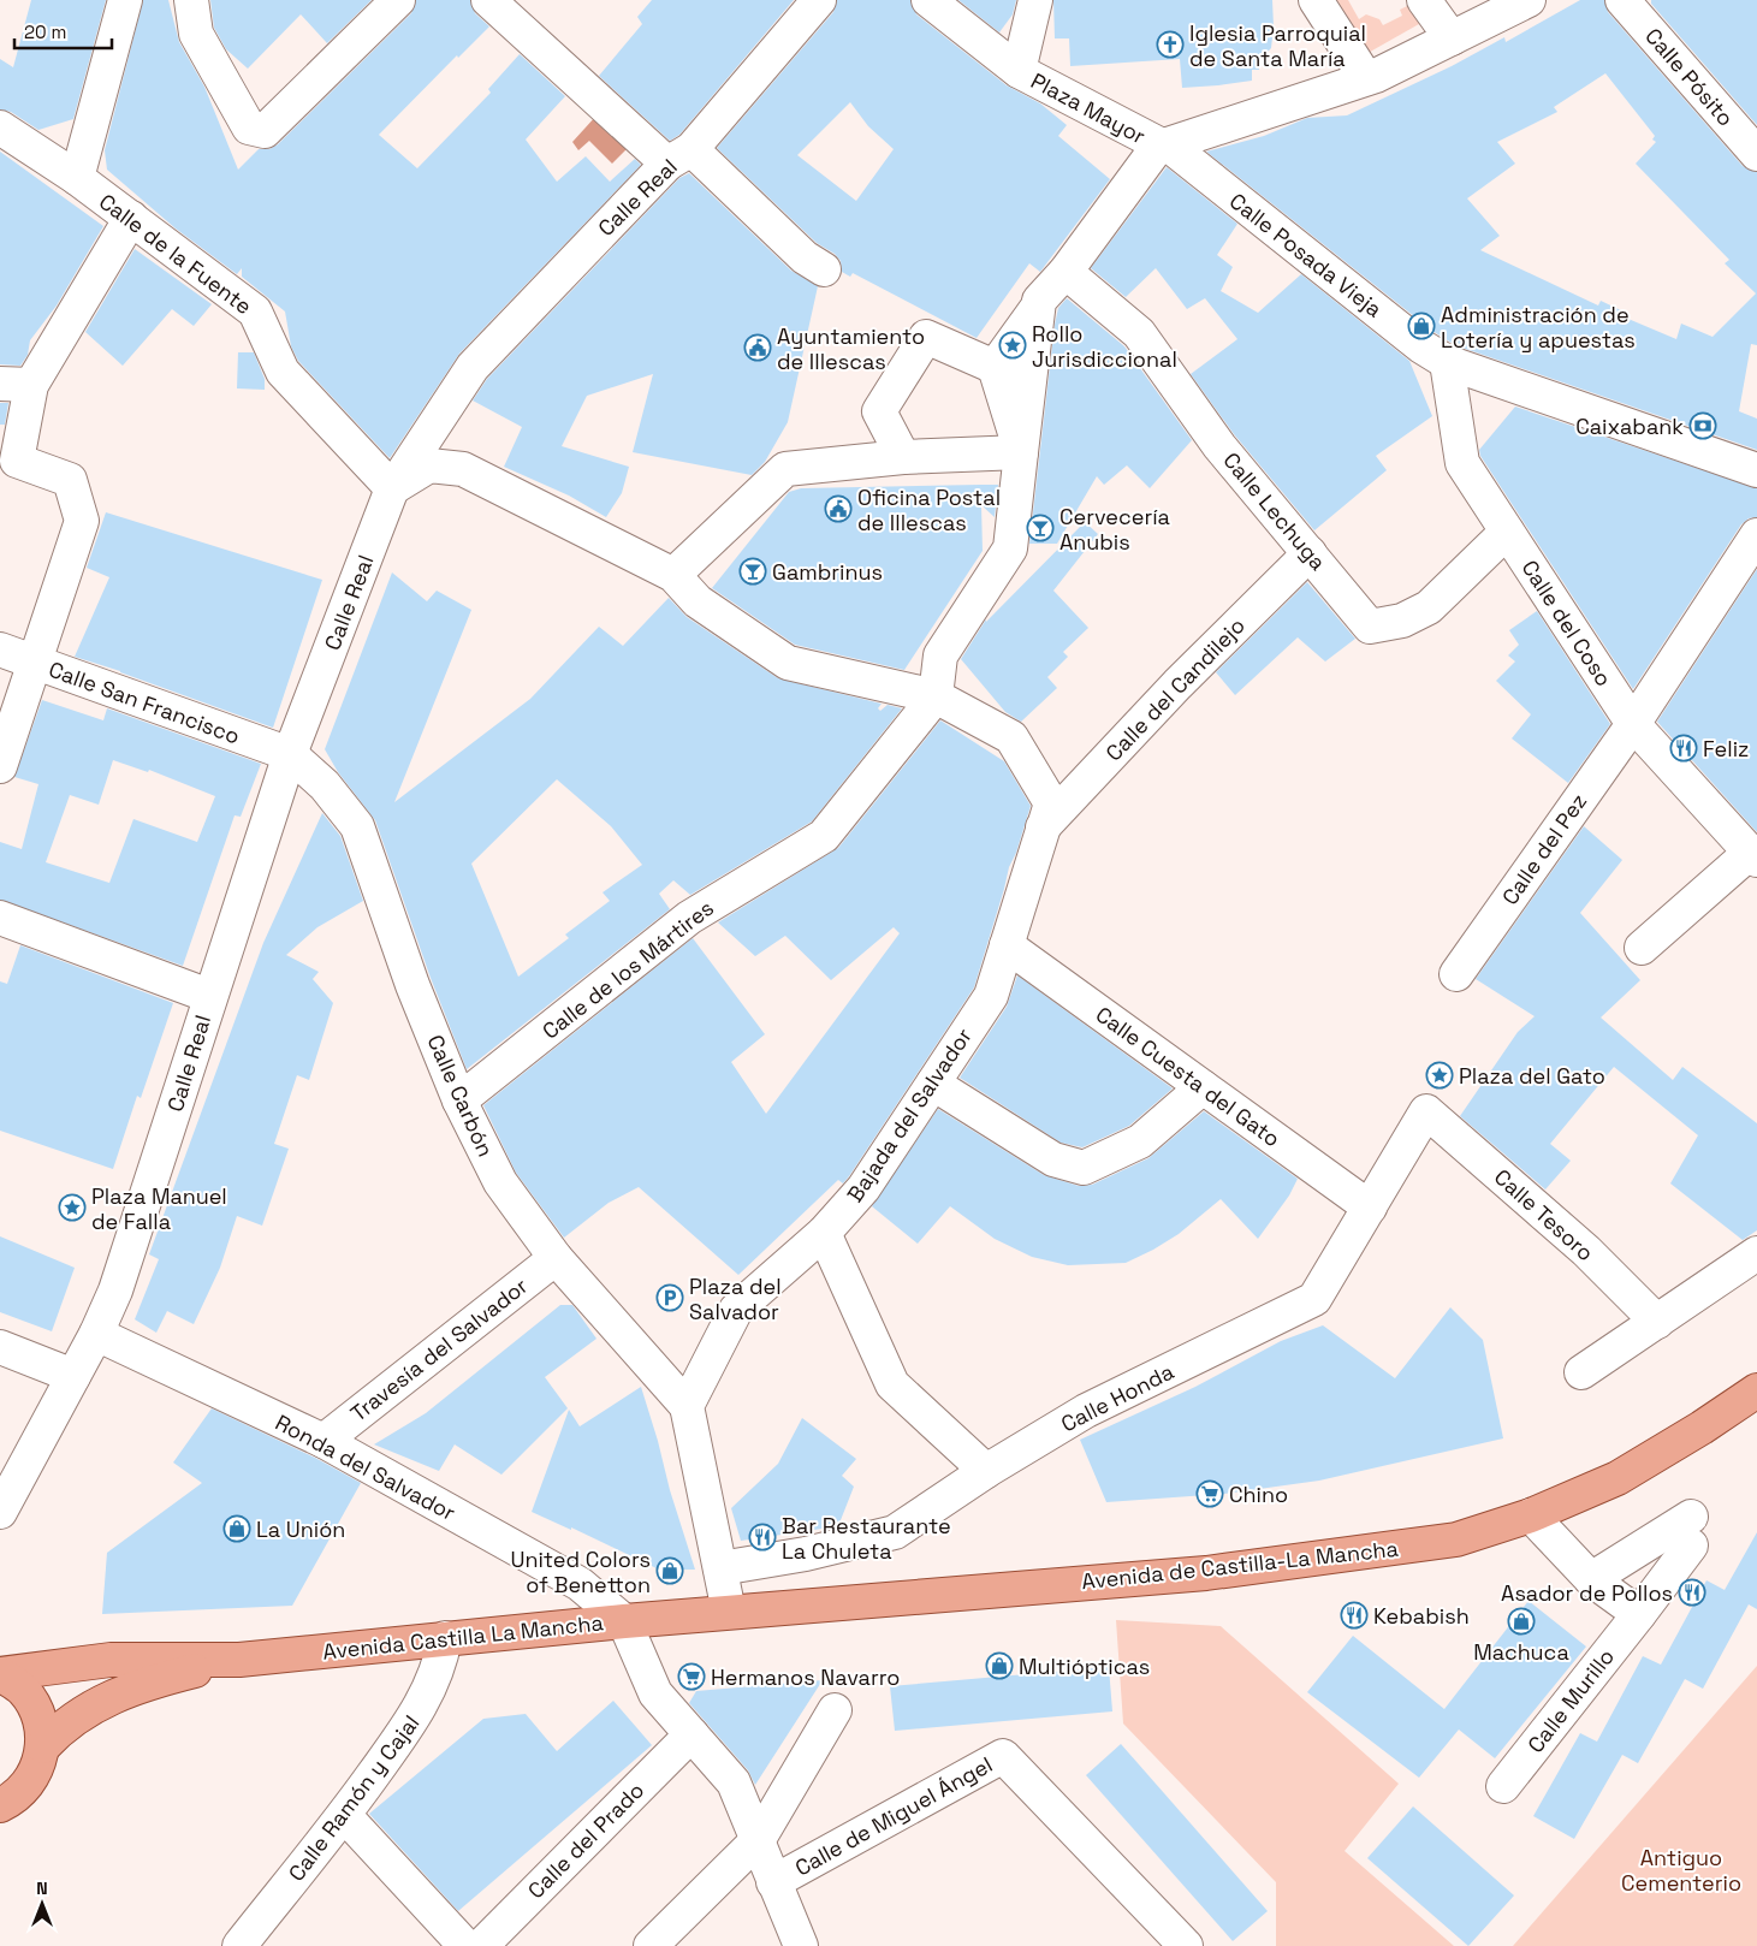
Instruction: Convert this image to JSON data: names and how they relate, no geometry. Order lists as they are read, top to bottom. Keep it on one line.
{"streets":{"main road":["Avenida de Castilla-La Mancha","Avenida Castilla La Mancha"],"street":["Calle Pósito","Plaza Mayor","Calle Real","Calle de la Fuente","Calle Posada Vieja","Calle Lechuga","Calle del Coso","Calle del Candilejo","Calle San Francisco","Calle del Pez","Calle de los Mártires","Calle Cuesta del Gato","Calle Carbón","Bajada del Salvador","Calle Tesoro","Travesía del Salvador","Calle Honda","Ronda del Salvador","Calle Murillo","Calle Ramón y Cajal","Calle de Miguel Ángel","Calle del Prado"]},"crossings":[["Plaza Mayor","Calle Posada Vieja"],["Calle Real","Calle de la Fuente"],["Calle Real","Calle San Francisco"],["Calle Real","Calle Carbón"],["Calle Real","Ronda del Salvador"],["Calle Posada Vieja","Calle del Coso"],["Calle Lechuga","Calle del Coso"],["Calle Lechuga","Calle del Candilejo"],["Calle del Coso","Calle del Pez"],["Calle del Candilejo","Bajada del Salvador"],["Calle San Francisco","Calle Carbón"],["Calle de los Mártires","Calle Carbón"],["Calle de los Mártires","Bajada del Salvador"],["Calle Cuesta del Gato","Bajada del Salvador"],["Calle Cuesta del Gato","Calle Honda"],["Calle Carbón","Bajada del Salvador"],["Calle Carbón","Travesía del Salvador"],["Calle Tesoro","Calle Honda"],["Travesía del Salvador","Ronda del Salvador"],["Ronda del Salvador","Avenida Castilla La Mancha"],["Avenida de Castilla-La Mancha","Avenida Castilla La Mancha"],["Avenida Castilla La Mancha","Calle Ramón y Cajal"]],"parks":["Antiguo Cementerio"],"places":{"church":["Iglesia Parroquial de Santa María"],"shop":["Administración de Lotería y apuestas","La Unión","United Colors of Benetton","Machuca","Multiópticas"],"place":["Rollo Jurisdiccional","Plaza del Gato","Plaza Manuel de Falla"],"public building":["Ayuntamiento de Illescas","Oficina Postal de Illescas"],"bank":["Caixabank"],"bar":["Cervecería Anubis","Gambrinus"],"restaurant":["Feliz","Bar Restaurante La Chuleta","Asador de Pollos","Kebabish"],"parking":["Plaza del Salvador"],"supermarket":["Chino","Hermanos Navarro"]},"scale_bar":"20 m","north":"top"}
